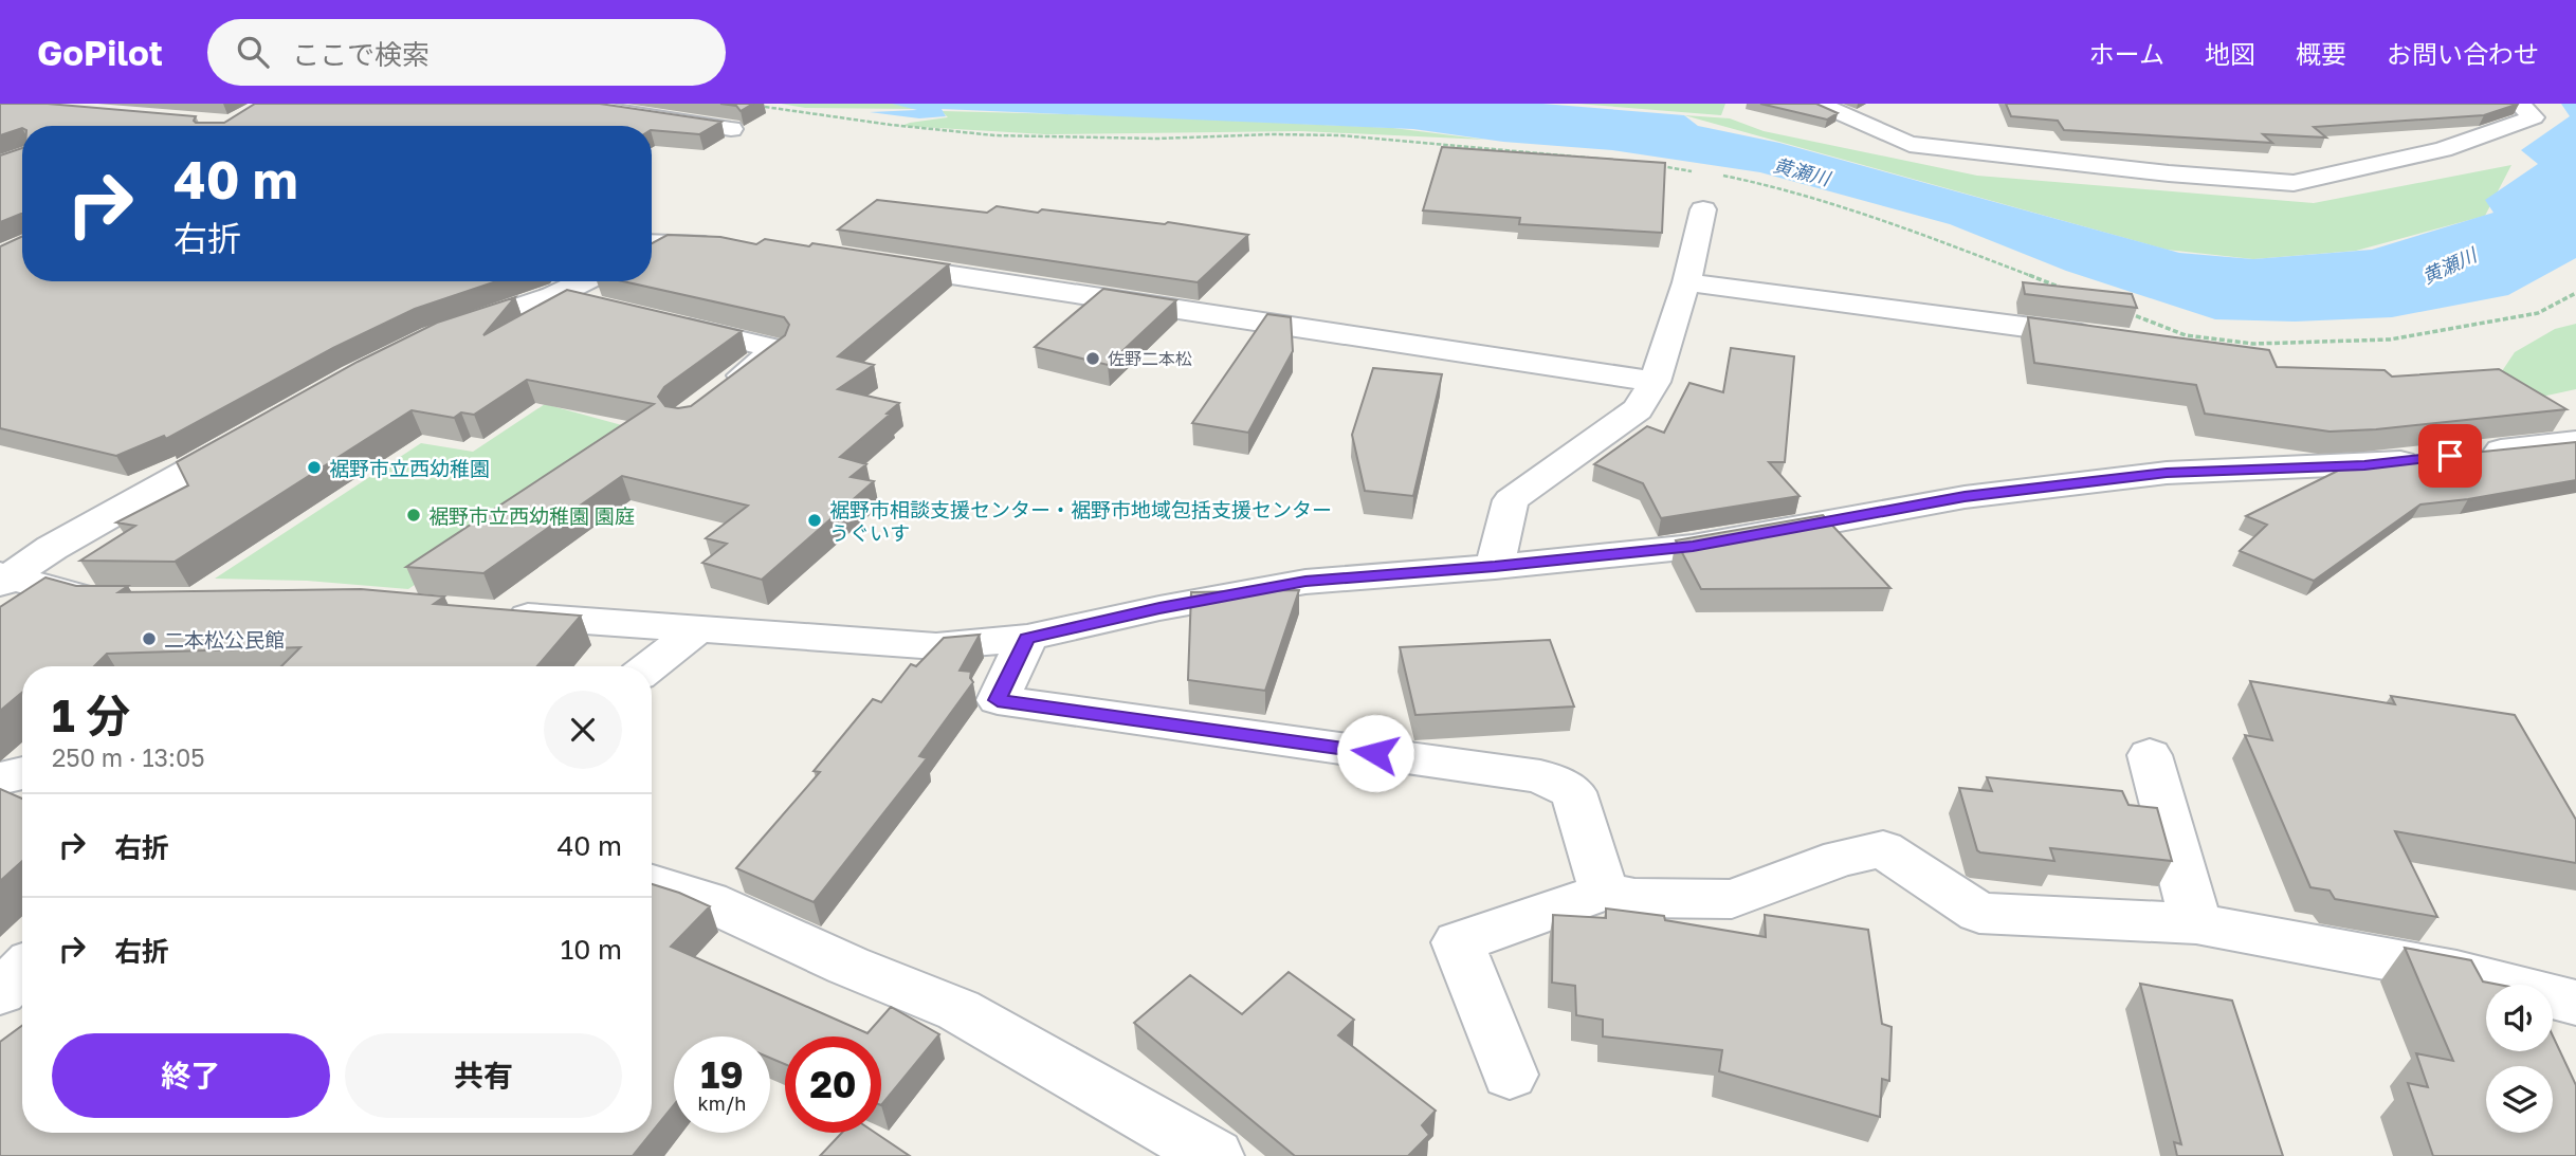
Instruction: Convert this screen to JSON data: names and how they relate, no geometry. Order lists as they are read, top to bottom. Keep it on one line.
{"water":["黄瀬川"],"places":["佐野二本松","裾野市立西幼稚園","裾野市立西幼稚園 園庭","裾野市相談支援センター・裾野市地域包括支援センター うぐいす","二本松公民館"],"page":{"header":"GoPilot","search":"ここで検索","nav":["ホーム","地図","概要","お問い合わせ"],"turn":["40 m","右折"],"heading":["1 分","250 m · 13:05"],"list":[{"name":"右折","value":"40 m"},{"name":"右折","value":"10 m"}],"buttons":["終了","共有"],"speed":"19 km/h","limit":"20"}}
